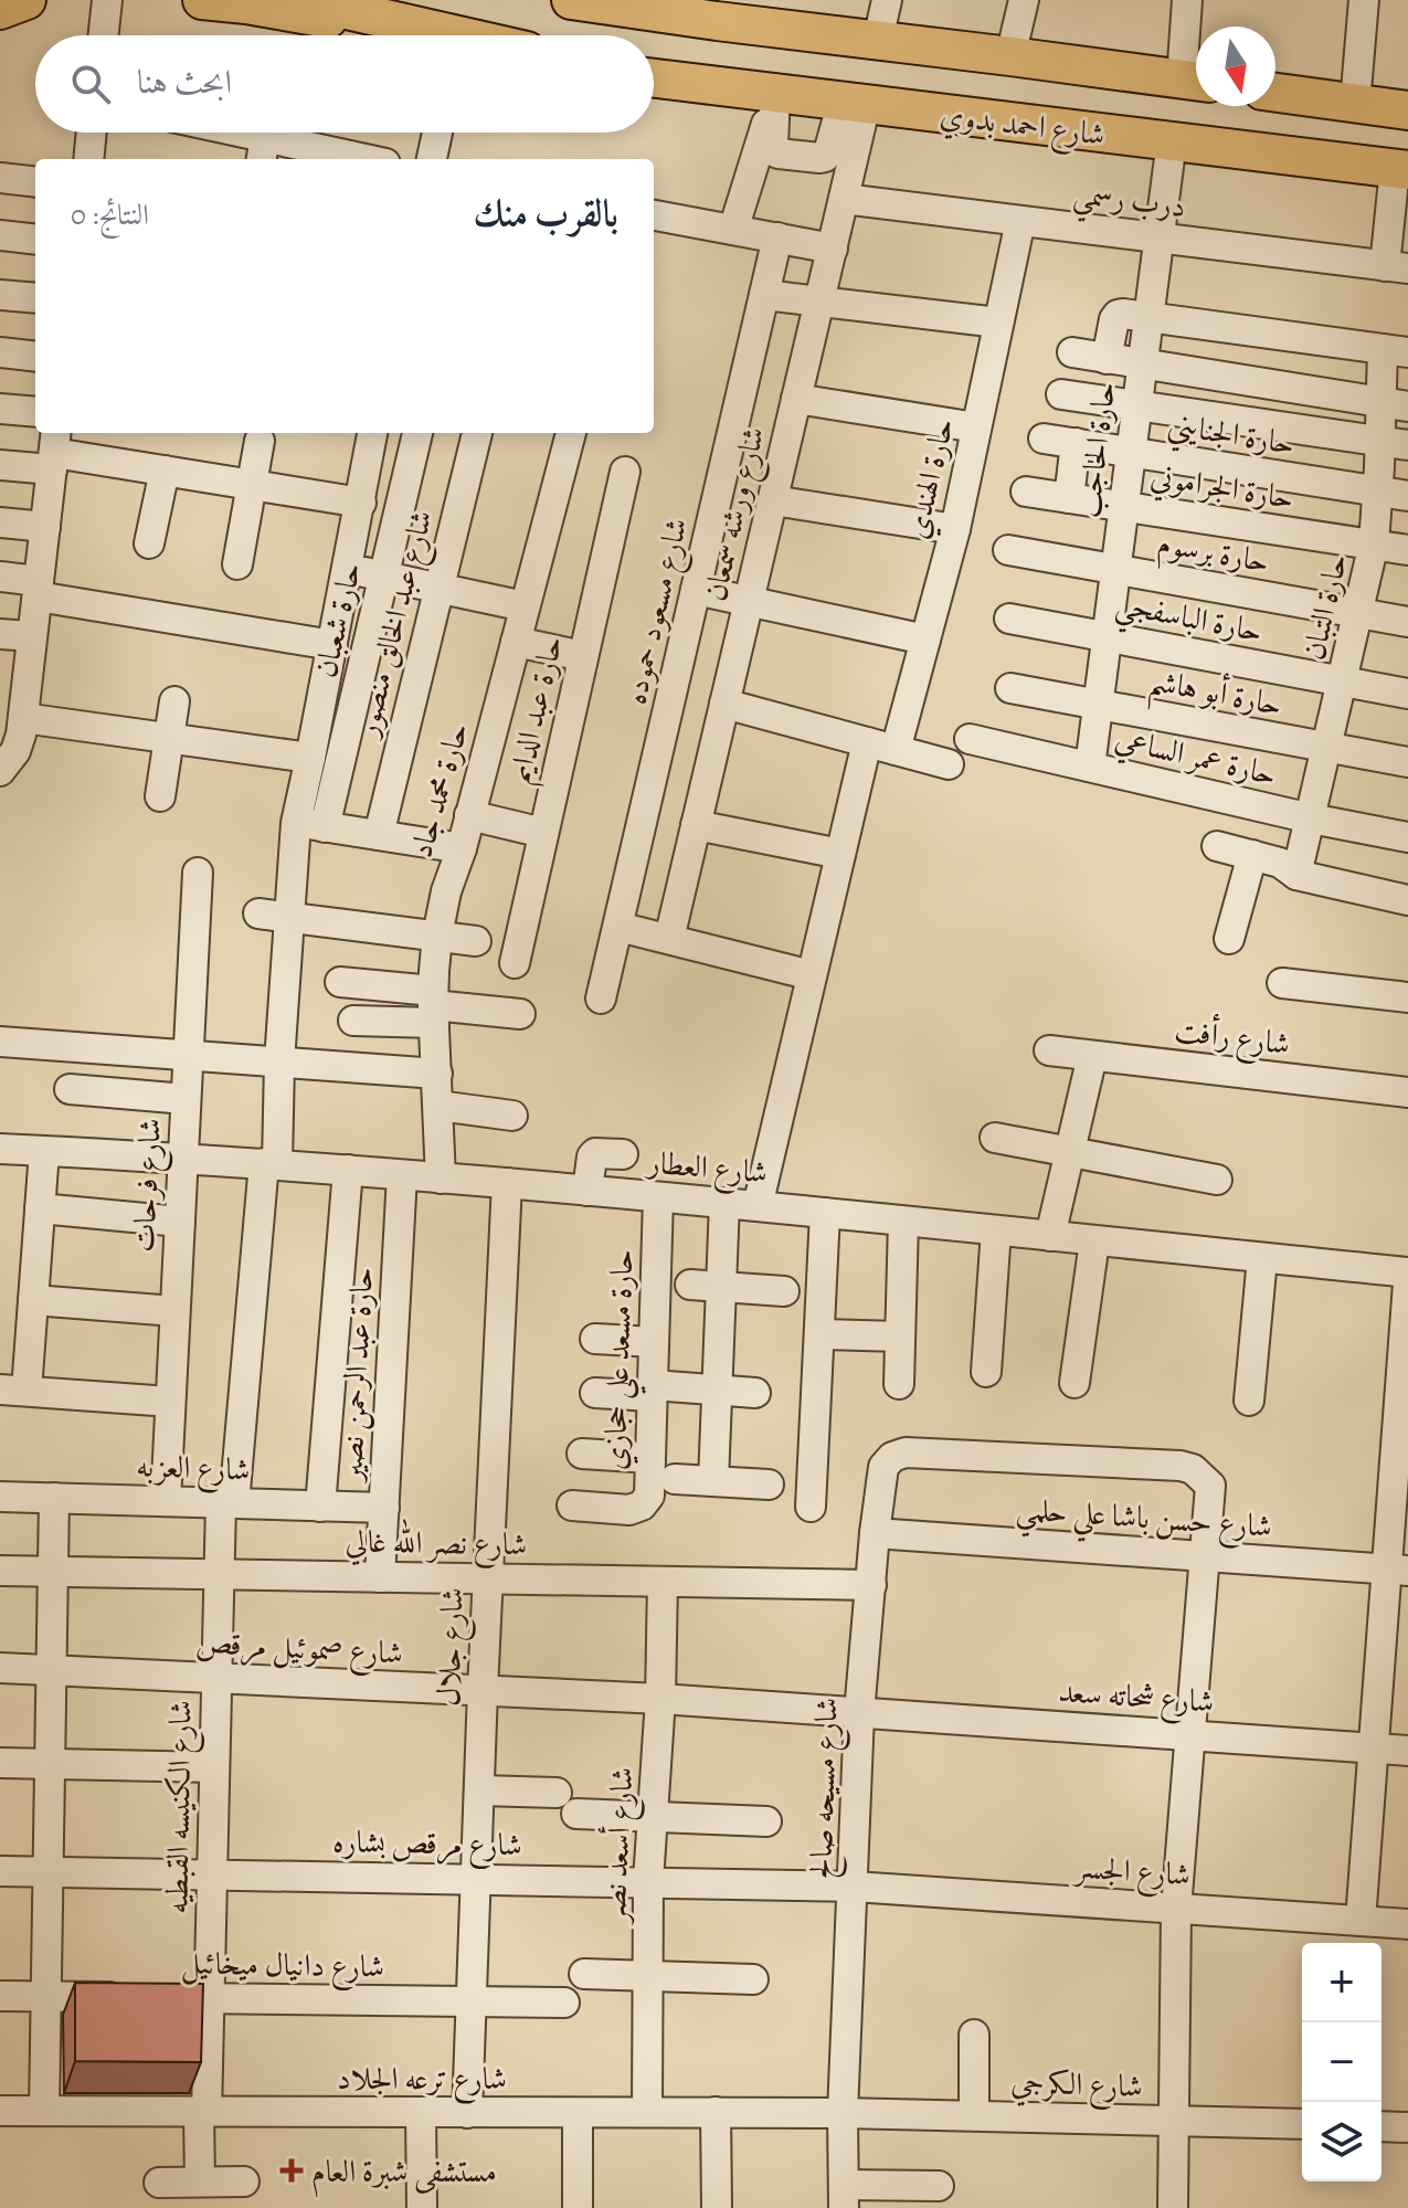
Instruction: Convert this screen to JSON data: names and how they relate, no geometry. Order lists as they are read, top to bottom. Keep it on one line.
{"streets":{"main road":["شارع احمد بدوي"],"street":["درب رسمي","حارة الجنايني","حارة الحاجب","حارة الهندي","حارة الجراموني","شارع ورشه سمعان","حارة برسوم","حارة التبان","شارع مسعود حموده","حارة الباسفجي","حارة شعبان","شارع عبد الخالق منصور","حارة أبو هاشم","حارة عبد الدايم","حارة عمر الساعي","حارة محمد جاد","شارع رأفت","شارع العطار","شارع فرحات","حارة مسعد علي حجازي","حارة عبد الرحمن نصير","شارع العزبه","شارع حسن باشا علي حلمي","شارع نصر الله غالي","شارع صموئيل مرقص","شارع جلال","شارع شحاته سعد","شارع مسيحه صالح","شارع الكنيسه القبطيه","شارع مرقص بشاره","شارع أسعد نصر","شارع الجسر","شارع دانيال ميخائيل","شارع ترعه الجلاد","شارع الكرجي"]},"crossings":[["شارع احمد بدوي","حارة الحاجب"],["شارع احمد بدوي","شارع ورشه سمعان"],["درب رسمي","حارة الحاجب"],["درب رسمي","حارة الهندي"],["درب رسمي","شارع ورشه سمعان"],["حارة الجنايني","حارة الحاجب"],["حارة الجنايني","حارة التبان"],["حارة الحاجب","حارة الجراموني"],["حارة الحاجب","حارة برسوم"],["حارة الحاجب","حارة الباسفجي"],["حارة الحاجب","حارة أبو هاشم"],["حارة الحاجب","حارة عمر الساعي"],["حارة الجراموني","حارة التبان"],["حارة برسوم","حارة التبان"],["حارة التبان","حارة الباسفجي"],["حارة التبان","حارة أبو هاشم"],["حارة التبان","حارة عمر الساعي"],["حارة شعبان","شارع الكنيسه القبطيه"],["حارة محمد جاد","شارع العطار"],["شارع العطار","شارع فرحات"],["شارع العطار","حارة مسعد علي حجازي"],["شارع العطار","حارة عبد الرحمن نصير"],["شارع العطار","شارع جلال"],["شارع العطار","شارع الكنيسه القبطيه"],["شارع فرحات","شارع العزبه"],["حارة عبد الرحمن نصير","شارع العزبه"],["حارة عبد الرحمن نصير","شارع نصر الله غالي"],["شارع العزبه","شارع الكنيسه القبطيه"],["شارع حسن باشا علي حلمي","شارع مسيحه صالح"],["شارع نصر الله غالي","شارع جلال"],["شارع نصر الله غالي","شارع مسيحه صالح"],["شارع نصر الله غالي","شارع الكنيسه القبطيه"],["شارع نصر الله غالي","شارع أسعد نصر"],["شارع صموئيل مرقص","شارع جلال"],["شارع صموئيل مرقص","شارع شحاته سعد"],["شارع صموئيل مرقص","شارع مسيحه صالح"],["شارع صموئيل مرقص","شارع الكنيسه القبطيه"],["شارع صموئيل مرقص","شارع أسعد نصر"],["شارع جلال","شارع مرقص بشاره"],["شارع جلال","شارع دانيال ميخائيل"],["شارع جلال","شارع ترعه الجلاد"],["شارع شحاته سعد","شارع مسيحه صالح"],["شارع مسيحه صالح","شارع مرقص بشاره"],["شارع مسيحه صالح","شارع الجسر"],["شارع مسيحه صالح","شارع ترعه الجلاد"],["شارع مسيحه صالح","شارع الكرجي"],["شارع الكنيسه القبطيه","شارع مرقص بشاره"],["شارع الكنيسه القبطيه","شارع دانيال ميخائيل"],["شارع الكنيسه القبطيه","شارع ترعه الجلاد"],["شارع مرقص بشاره","شارع أسعد نصر"],["شارع مرقص بشاره","شارع الجسر"],["شارع أسعد نصر","شارع ترعه الجلاد"],["شارع ترعه الجلاد","شارع الكرجي"]],"places":{"health":["مستشفى شبرة العام"]},"north":"bottom","page":{"search":"ابحث هنا","heading":["بالقرب منك","النتائج: 0"],"map_buttons":["+","−"]}}
